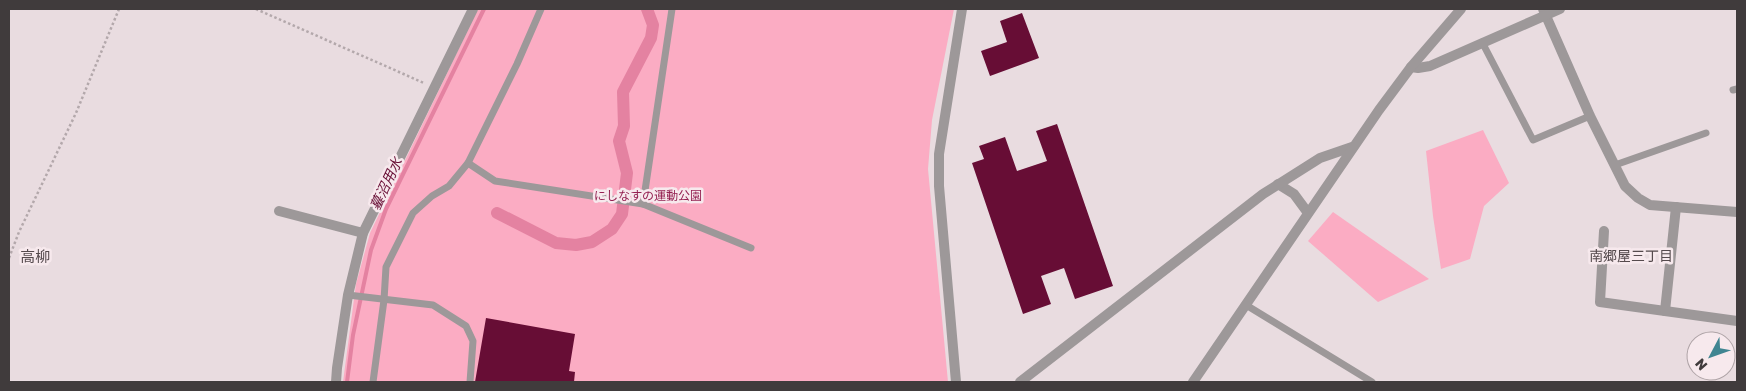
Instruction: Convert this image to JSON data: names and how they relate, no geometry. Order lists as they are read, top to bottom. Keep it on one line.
{"districts":["南郷屋三丁目","高柳"],"water":["蟇沼用水"],"parks":["にしなすの運動公園"],"north":"bottom left"}
